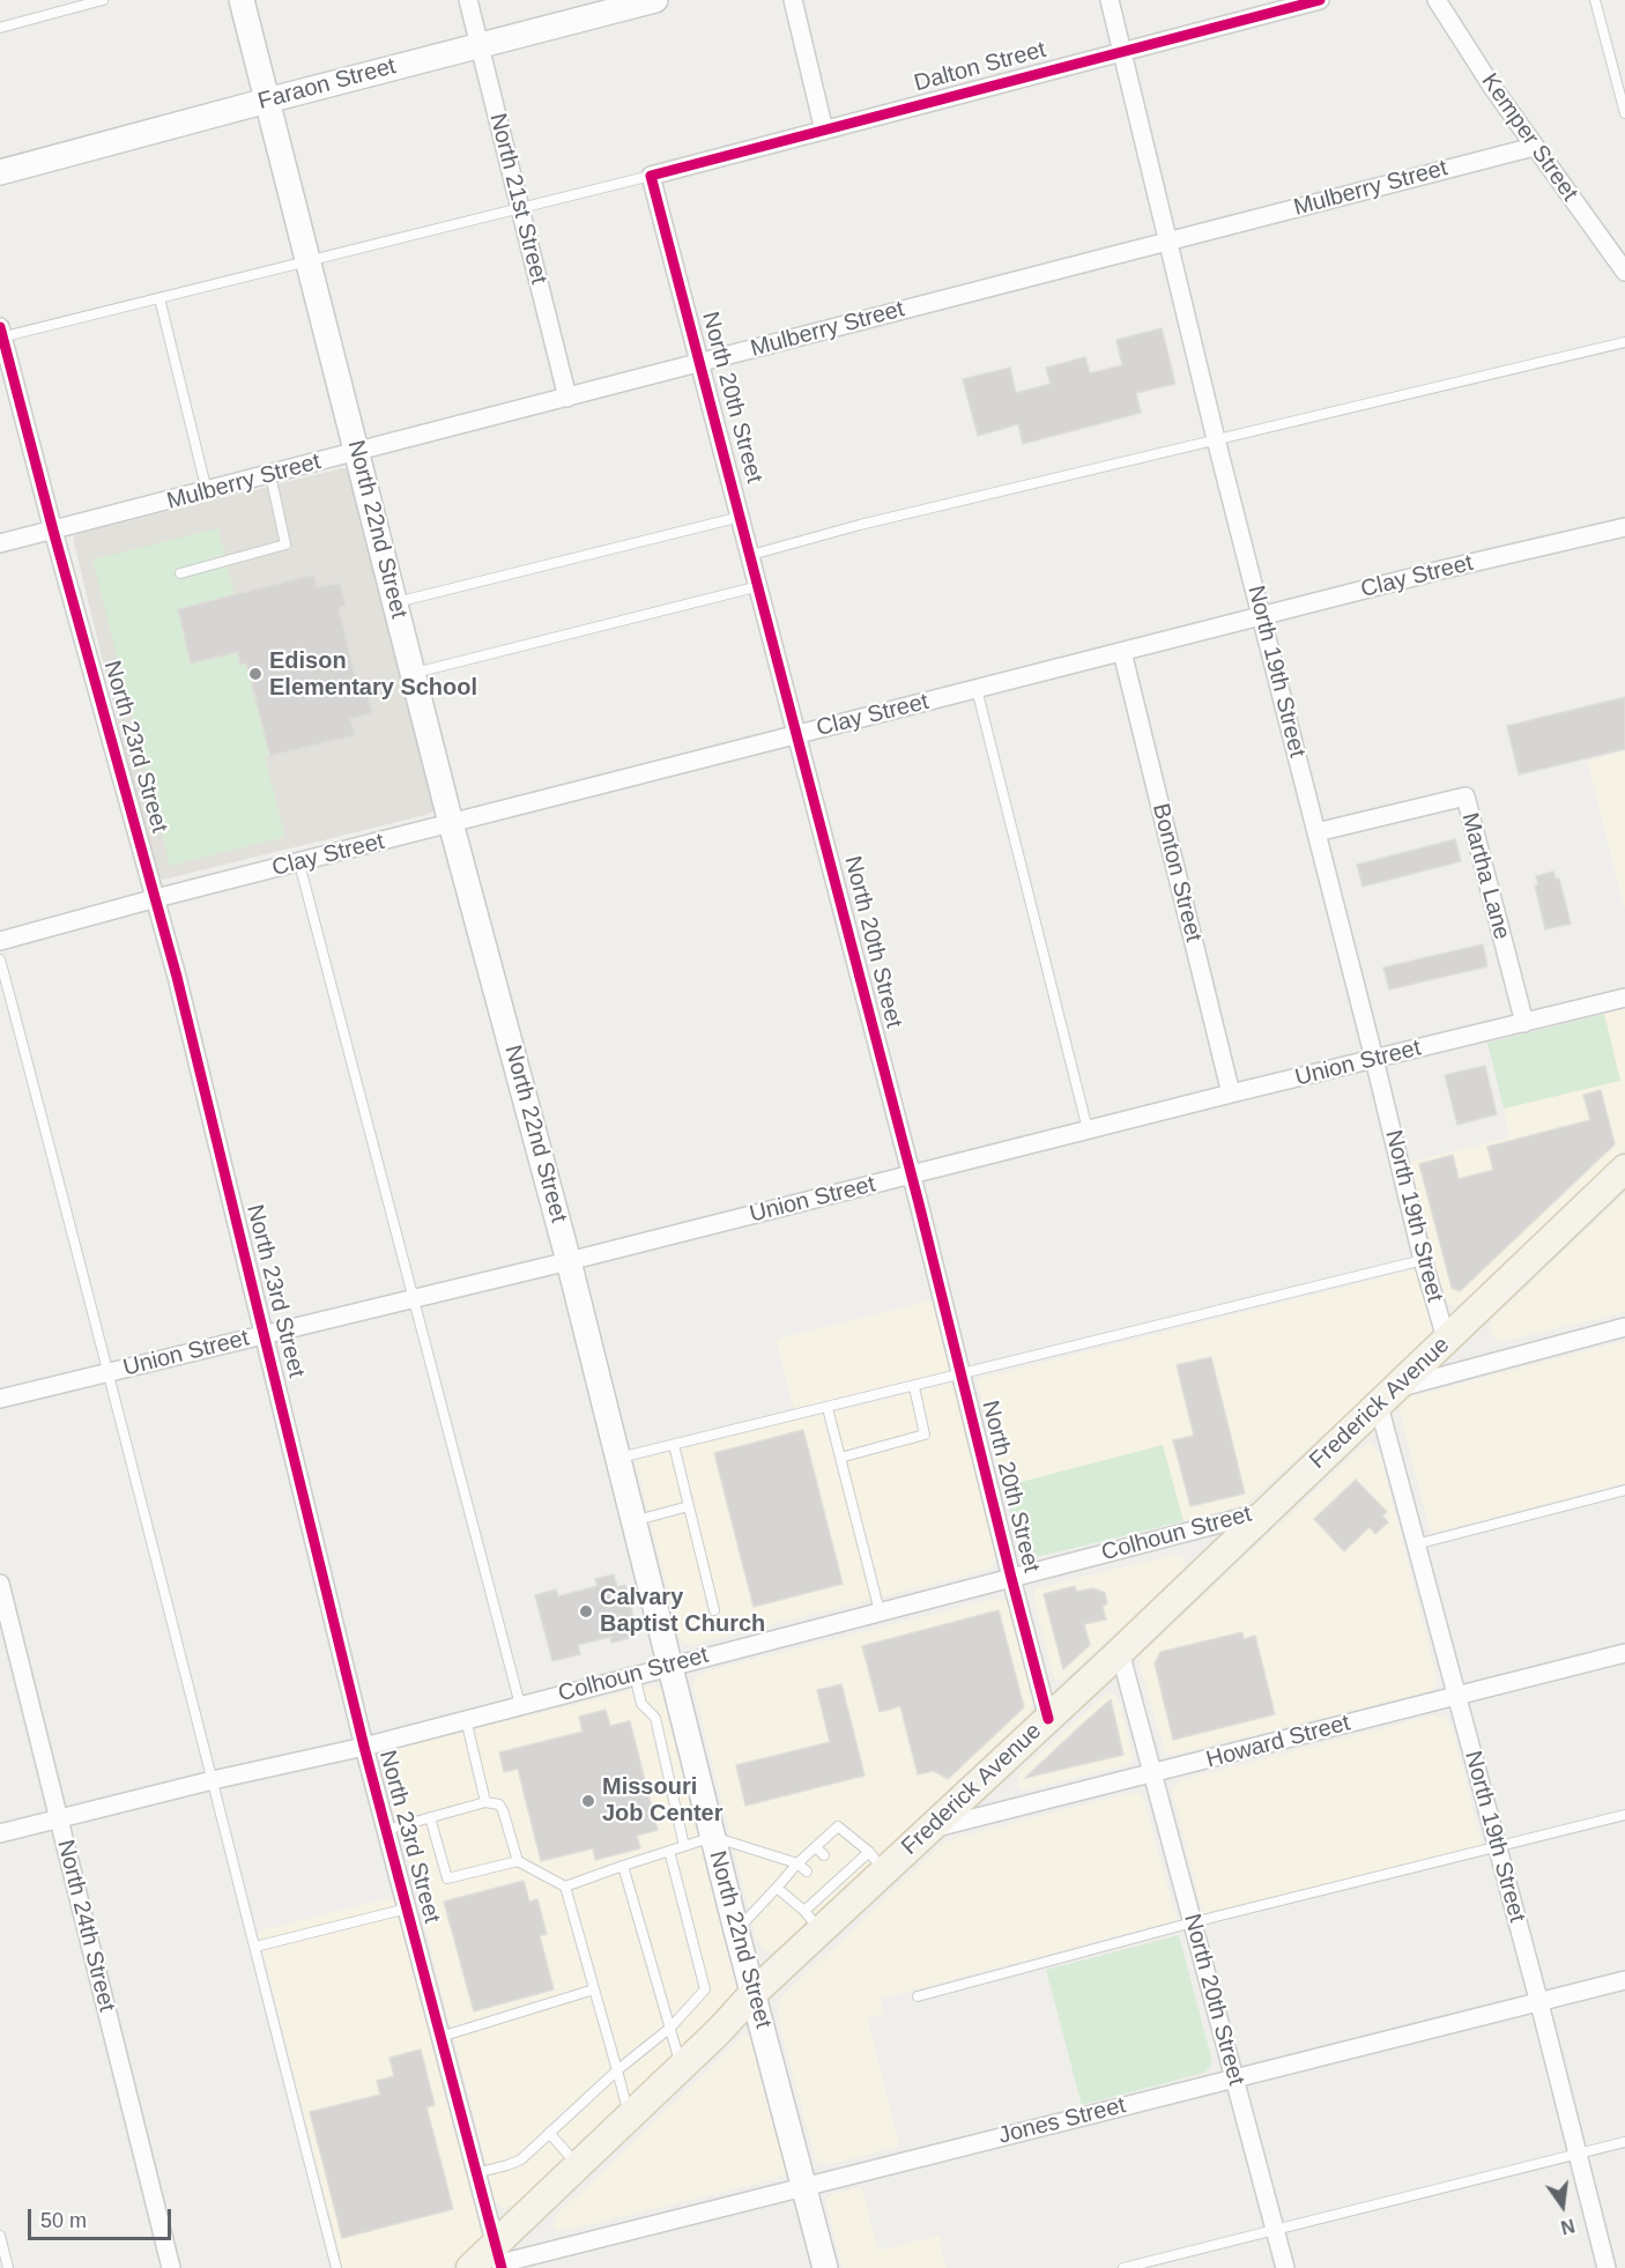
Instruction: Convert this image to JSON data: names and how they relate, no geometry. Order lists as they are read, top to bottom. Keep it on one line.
{"streets":{"main road":["Faraon Street","North 22nd Street","Frederick Avenue"],"street":["Dalton Street","Kemper Street","Mulberry Street","North 21st Street","North 20th Street","Clay Street","North 19th Street","North 23rd Street","Bonton Street","Martha Lane","Union Street","Colhoun Street","Howard Street","North 24th Street","Jones Street"]},"crossings":[["Dalton Street","North 20th Street"],["Dalton Street","North 19th Street"],["Faraon Street","North 21st Street"],["Faraon Street","North 22nd Street"],["Kemper Street","Mulberry Street"],["Mulberry Street","North 21st Street"],["Mulberry Street","North 20th Street"],["Mulberry Street","North 22nd Street"],["Mulberry Street","North 19th Street"],["Mulberry Street","North 23rd Street"],["North 20th Street","Clay Street"],["North 20th Street","Union Street"],["North 20th Street","Frederick Avenue"],["North 20th Street","Colhoun Street"],["North 20th Street","Howard Street"],["North 20th Street","Jones Street"],["North 22nd Street","Clay Street"],["North 22nd Street","Union Street"],["North 22nd Street","Frederick Avenue"],["North 22nd Street","Colhoun Street"],["North 22nd Street","Jones Street"],["Clay Street","North 19th Street"],["Clay Street","North 23rd Street"],["Clay Street","Bonton Street"],["North 19th Street","Martha Lane"],["North 19th Street","Union Street"],["North 19th Street","Frederick Avenue"],["North 19th Street","Howard Street"],["North 19th Street","Jones Street"],["North 23rd Street","Union Street"],["North 23rd Street","Frederick Avenue"],["North 23rd Street","Colhoun Street"],["North 23rd Street","Jones Street"],["Bonton Street","Union Street"],["Martha Lane","Union Street"],["Frederick Avenue","Colhoun Street"],["Frederick Avenue","Howard Street"],["Frederick Avenue","Jones Street"],["Colhoun Street","North 24th Street"]],"places":["Edison Elementary School","Calvary Baptist Church","Missouri Job Center"],"scale_bar":"50 m","north":"bottom"}
